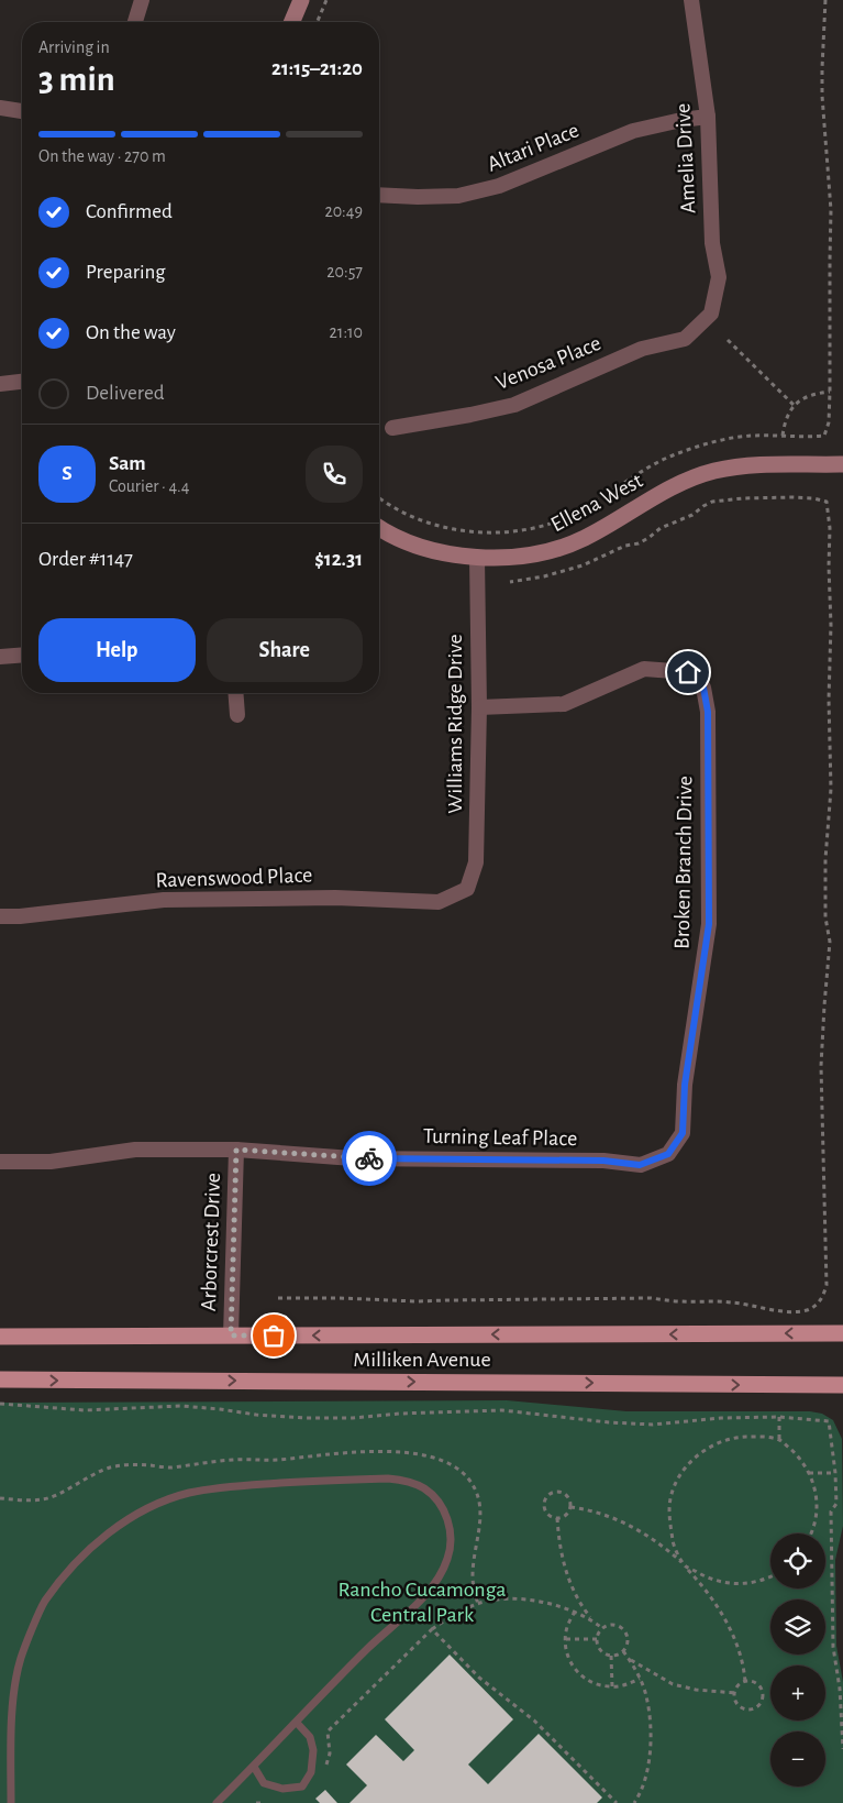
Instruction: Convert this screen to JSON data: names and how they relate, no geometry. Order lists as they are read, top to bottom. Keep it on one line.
{"streets":{"main road":["Milliken Avenue"],"street":["Altari Place","Amelia Drive","Venosa Place","Ellena West","Williams Ridge Drive","Broken Branch Drive","Ravenswood Place","Turning Leaf Place","Arborcrest Drive"]},"crossings":[["Altari Place","Amelia Drive"],["Amelia Drive","Venosa Place"],["Ellena West","Williams Ridge Drive"],["Williams Ridge Drive","Broken Branch Drive"],["Williams Ridge Drive","Ravenswood Place"],["Broken Branch Drive","Turning Leaf Place"],["Turning Leaf Place","Arborcrest Drive"],["Arborcrest Drive","Milliken Avenue"]],"parks":["Rancho Cucamonga Central Park"],"page":{"heading":["3 min","Arriving in","21:15–21:20"],"panel":["Sam","Courier · 4.4","Order #1147","$12.31"],"bar":"On the way · 270 m","list":[["Confirmed","20:49"],["Preparing","20:57"],["On the way","21:10"],"Delivered"],"round":"S","buttons":["Help","Share"],"map_buttons":["+","−"]}}
